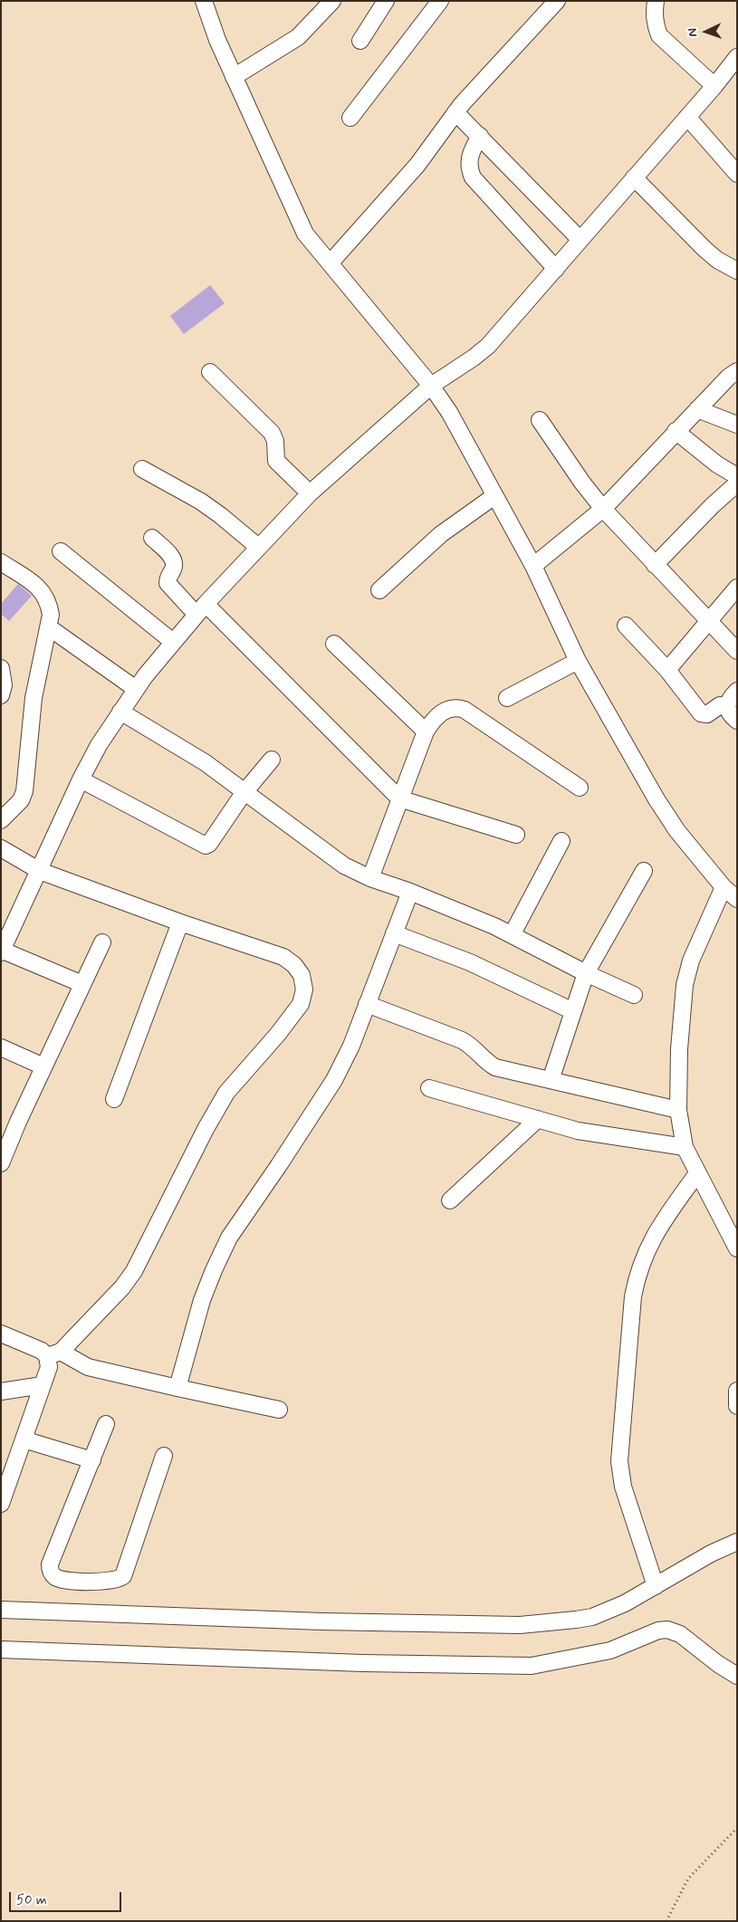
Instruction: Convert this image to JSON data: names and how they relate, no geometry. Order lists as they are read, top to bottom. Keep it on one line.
{"scale_bar":"50 m","north":"left"}
